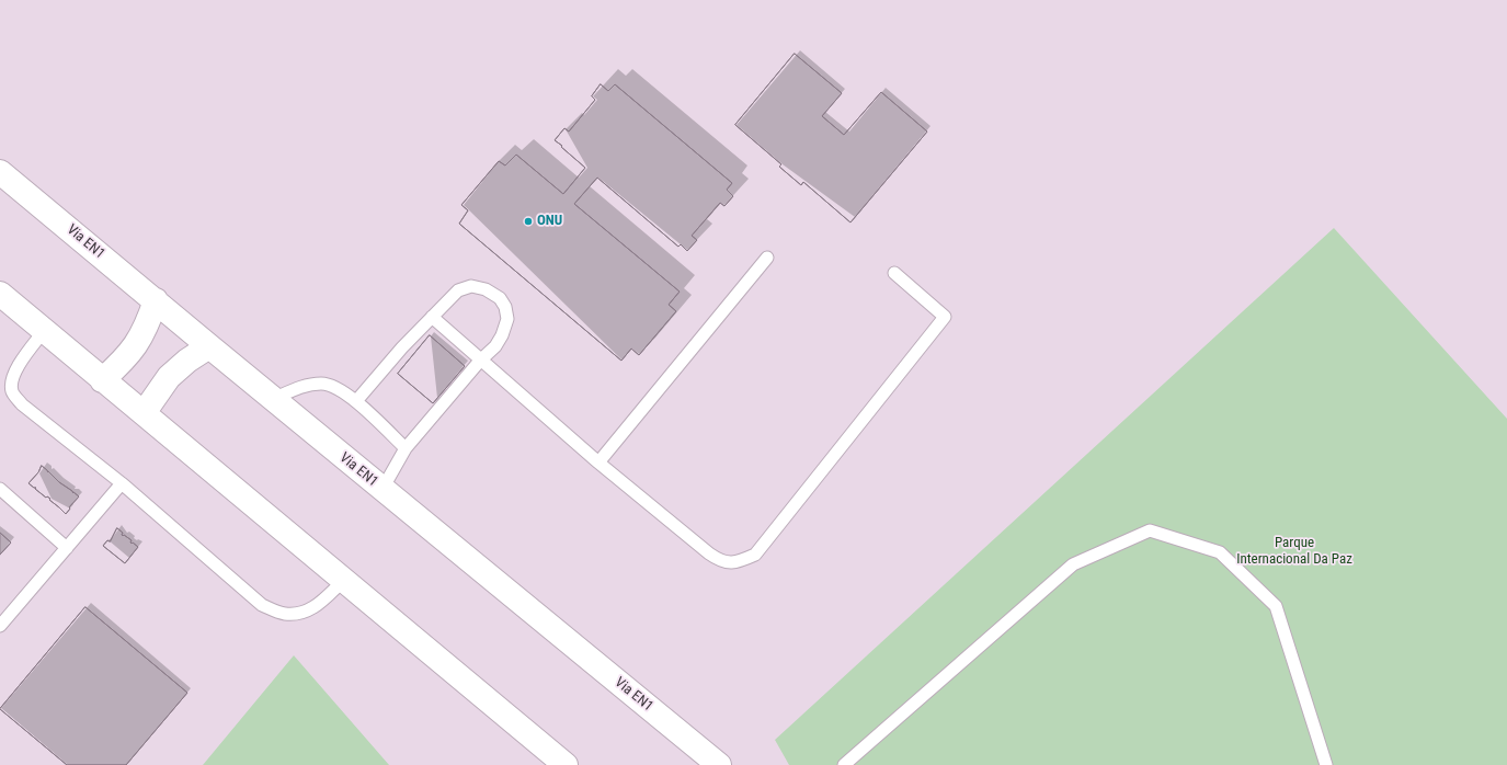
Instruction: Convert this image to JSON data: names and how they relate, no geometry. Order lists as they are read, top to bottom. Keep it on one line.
{"streets":{"street":["Via EN1"]},"parks":["Parque Internacional Da Paz"],"places":["ONU"]}
